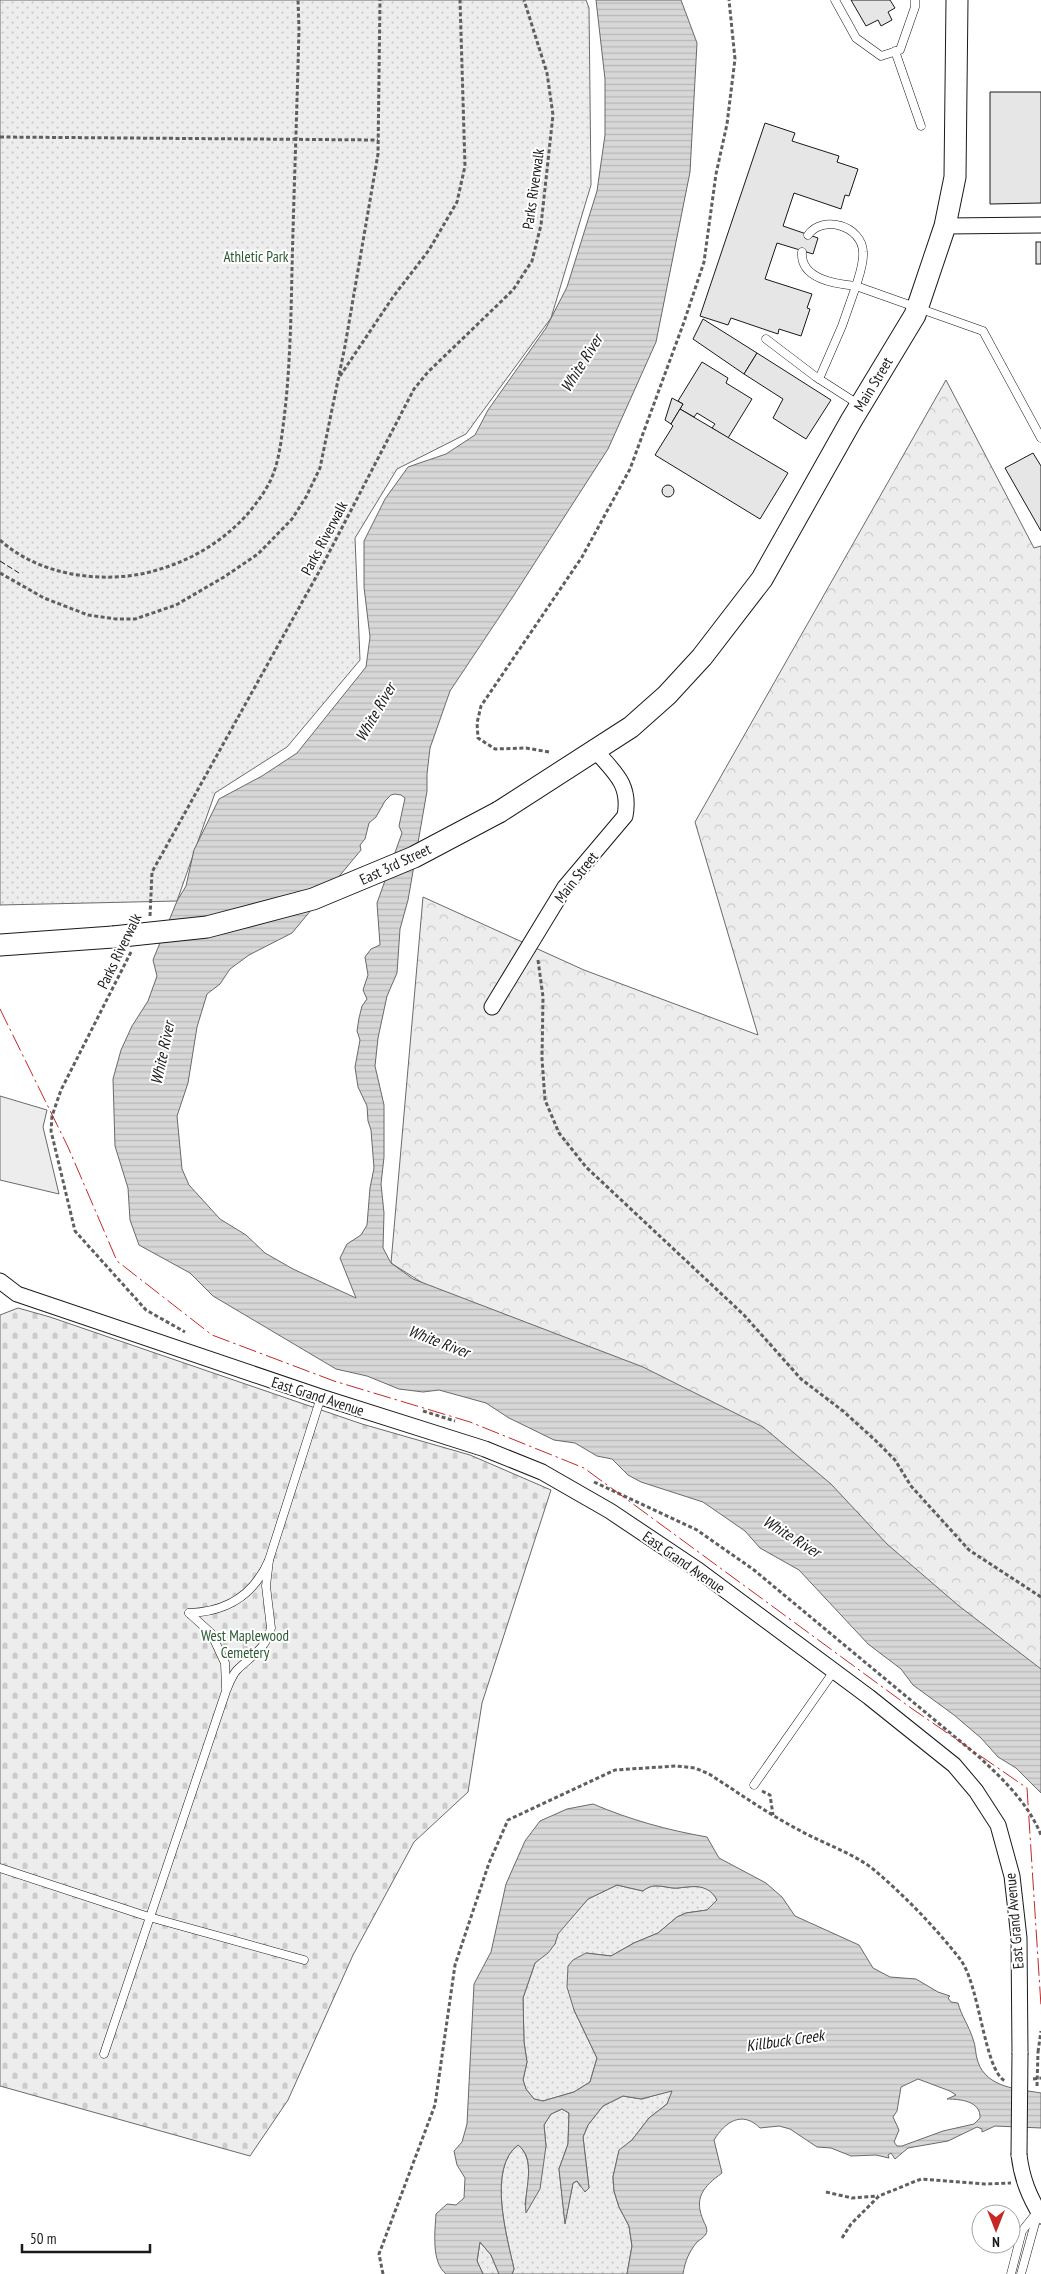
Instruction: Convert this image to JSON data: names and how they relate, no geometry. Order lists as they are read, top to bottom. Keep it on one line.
{"streets":{"main road":["Main Street","East 3rd Street"],"street":["East Grand Avenue"],"path":["Parks Riverwalk"]},"crossings":[["Main Street","East 3rd Street"]],"water":["White River","Killbuck Creek"],"parks":["Athletic Park","West Maplewood Cemetery"],"scale_bar":"50 m","north":"bottom"}
